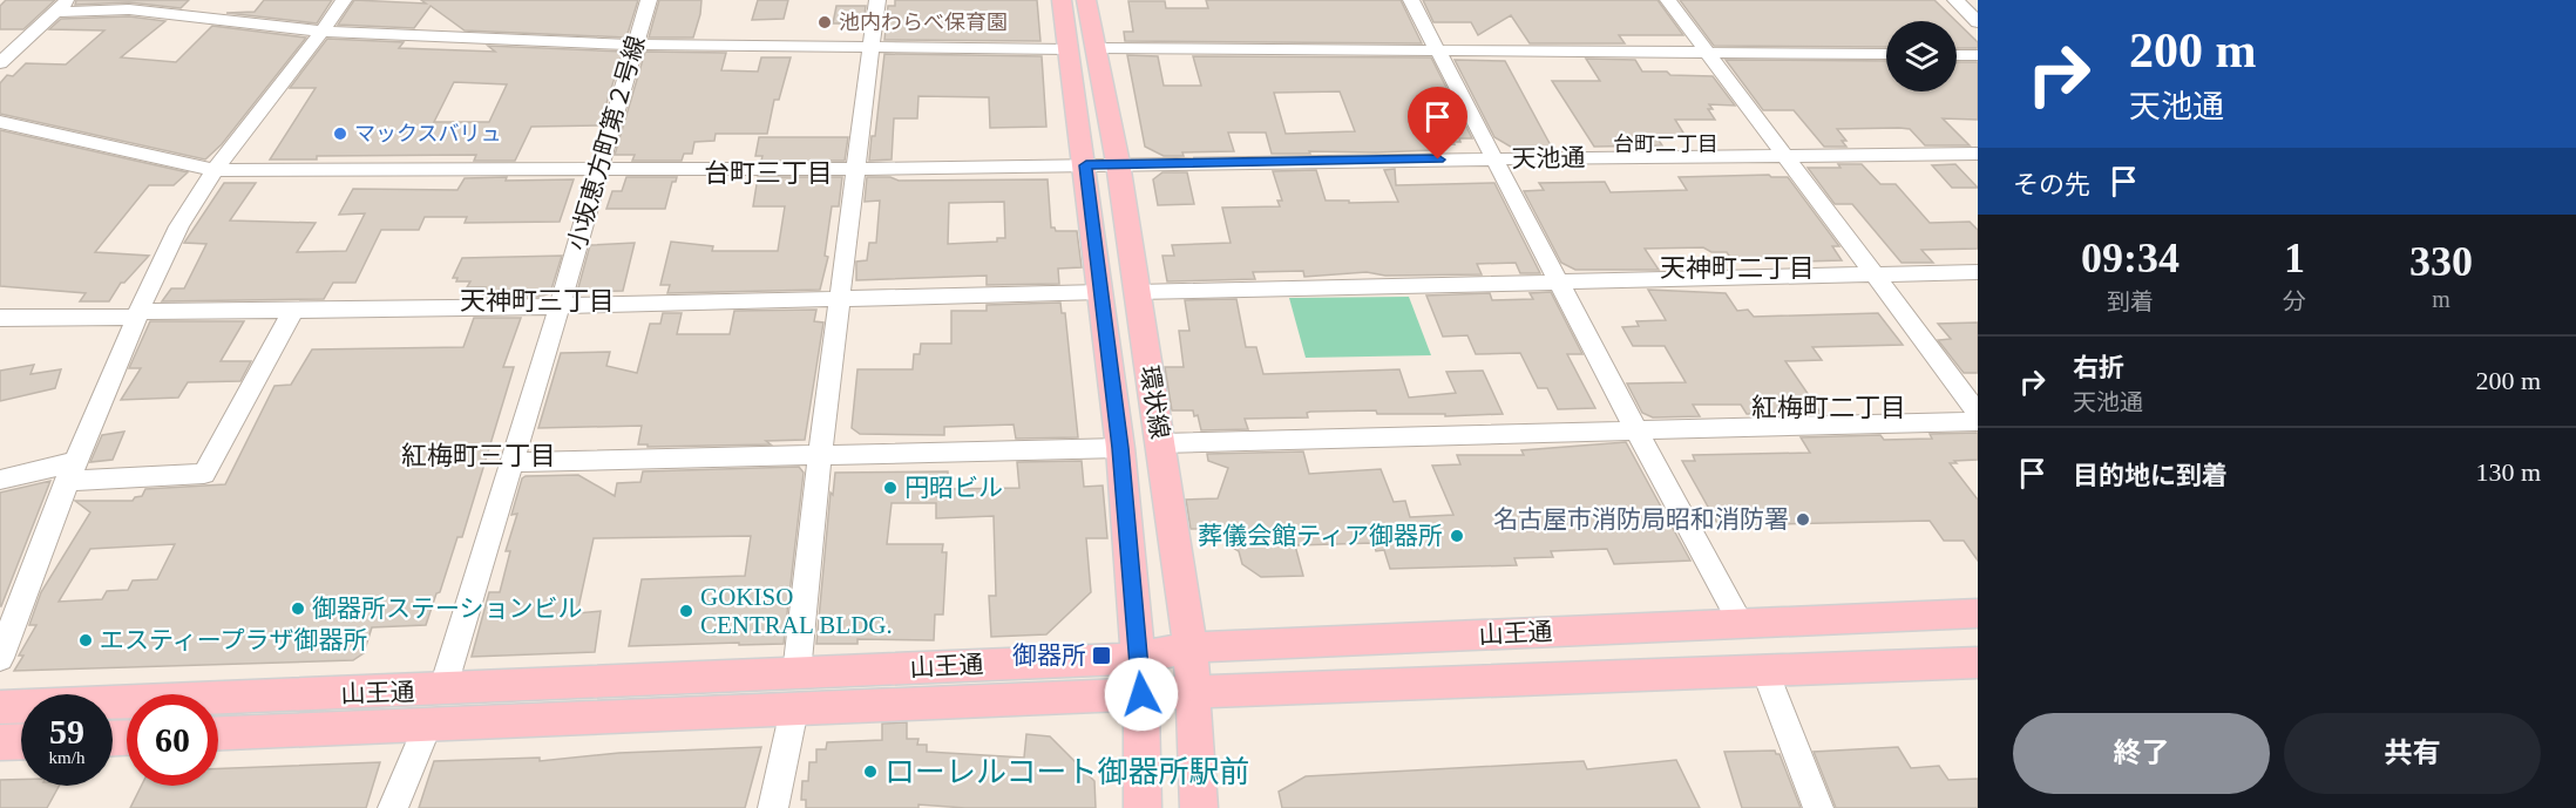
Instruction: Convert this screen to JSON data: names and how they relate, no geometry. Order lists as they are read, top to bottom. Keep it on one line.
{"streets":{"main road":["環状線","山王通"],"street":["小坂恵方町第２号線","天池通"]},"crossings":[["小坂恵方町第２号線","天池通"],["小坂恵方町第２号線","山王通"],["天池通","環状線"],["環状線","山王通"]],"districts":["台町二丁目","台町三丁目","天神町二丁目","天神町三丁目","紅梅町二丁目","紅梅町三丁目"],"places":{"other":["池内わらべ保育園","マックスバリュ","円昭ビル","名古屋市消防局昭和消防署","葬儀会館ティア御器所","御器所ステーションビル","GOKISO CENTRAL BLDG.","エスティープラザ御器所","ローレルコート御器所駅前"],"transit":["御器所"]},"page":{"turn":["200 m","天池通"],"then":"その先","eta":["09:34","到着","1","分","330","m"],"list":[{"name":"右折","note":"天池通","value":"200 m"},{"name":"目的地に到着","value":"130 m"}],"speed":"59 km/h","limit":"60","buttons":["終了","共有"]}}
